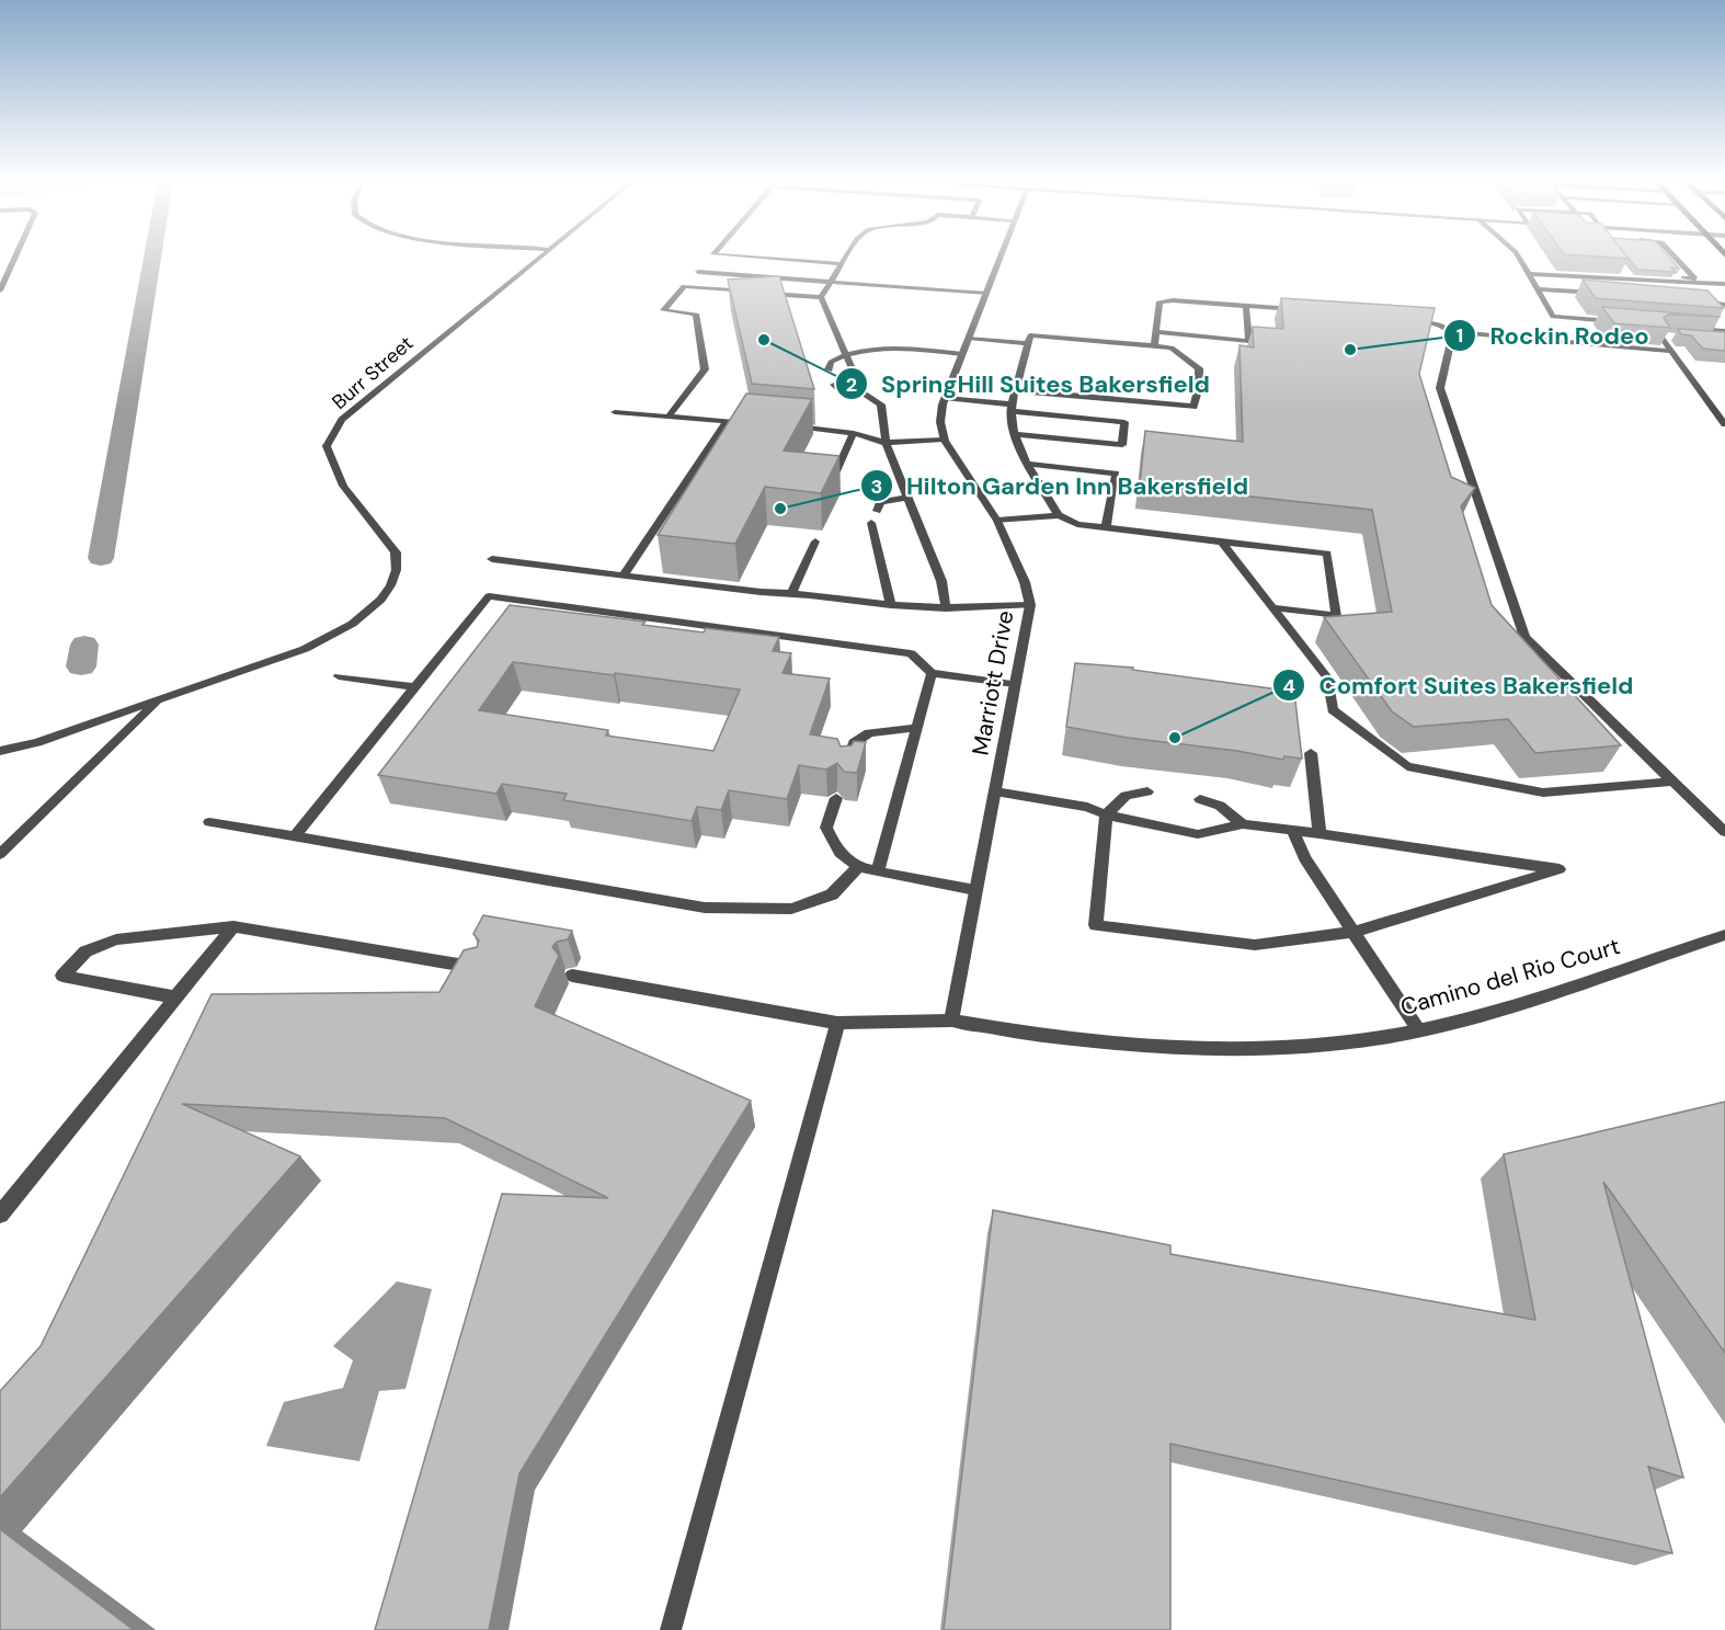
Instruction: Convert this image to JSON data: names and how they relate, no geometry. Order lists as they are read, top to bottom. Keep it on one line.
{"streets":{"street":["Burr Street","Marriott Drive","Camino del Rio Court"]},"crossings":[["Marriott Drive","Camino del Rio Court"]],"places":["SpringHill Suites Bakersfield","Rockin Rodeo","Hilton Garden Inn Bakersfield","Comfort Suites Bakersfield"]}
